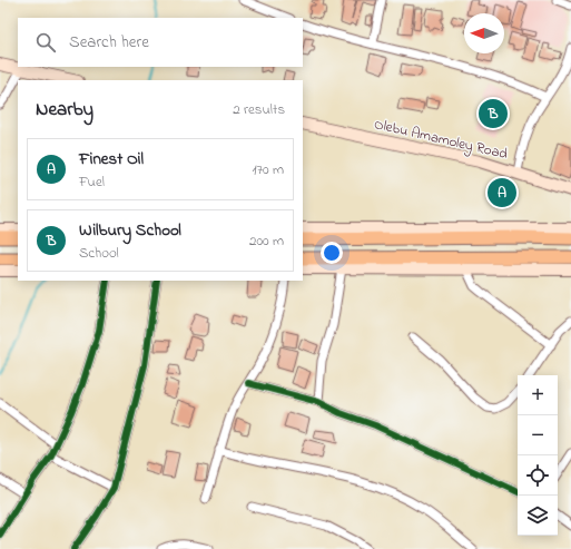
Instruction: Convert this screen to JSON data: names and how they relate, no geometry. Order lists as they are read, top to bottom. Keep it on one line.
{"streets":{"street":["Olebu Amamoley Road"]},"north":"left","page":{"search":"Search here","heading":["Nearby","2 results"],"pins":["B","A"],"list":[{"mark":"A","name":"Finest Oil","note":"Fuel","value":"170 m"},{"mark":"B","name":"Wilbury School","note":"School","value":"200 m"}],"map_buttons":["+","−"]}}
